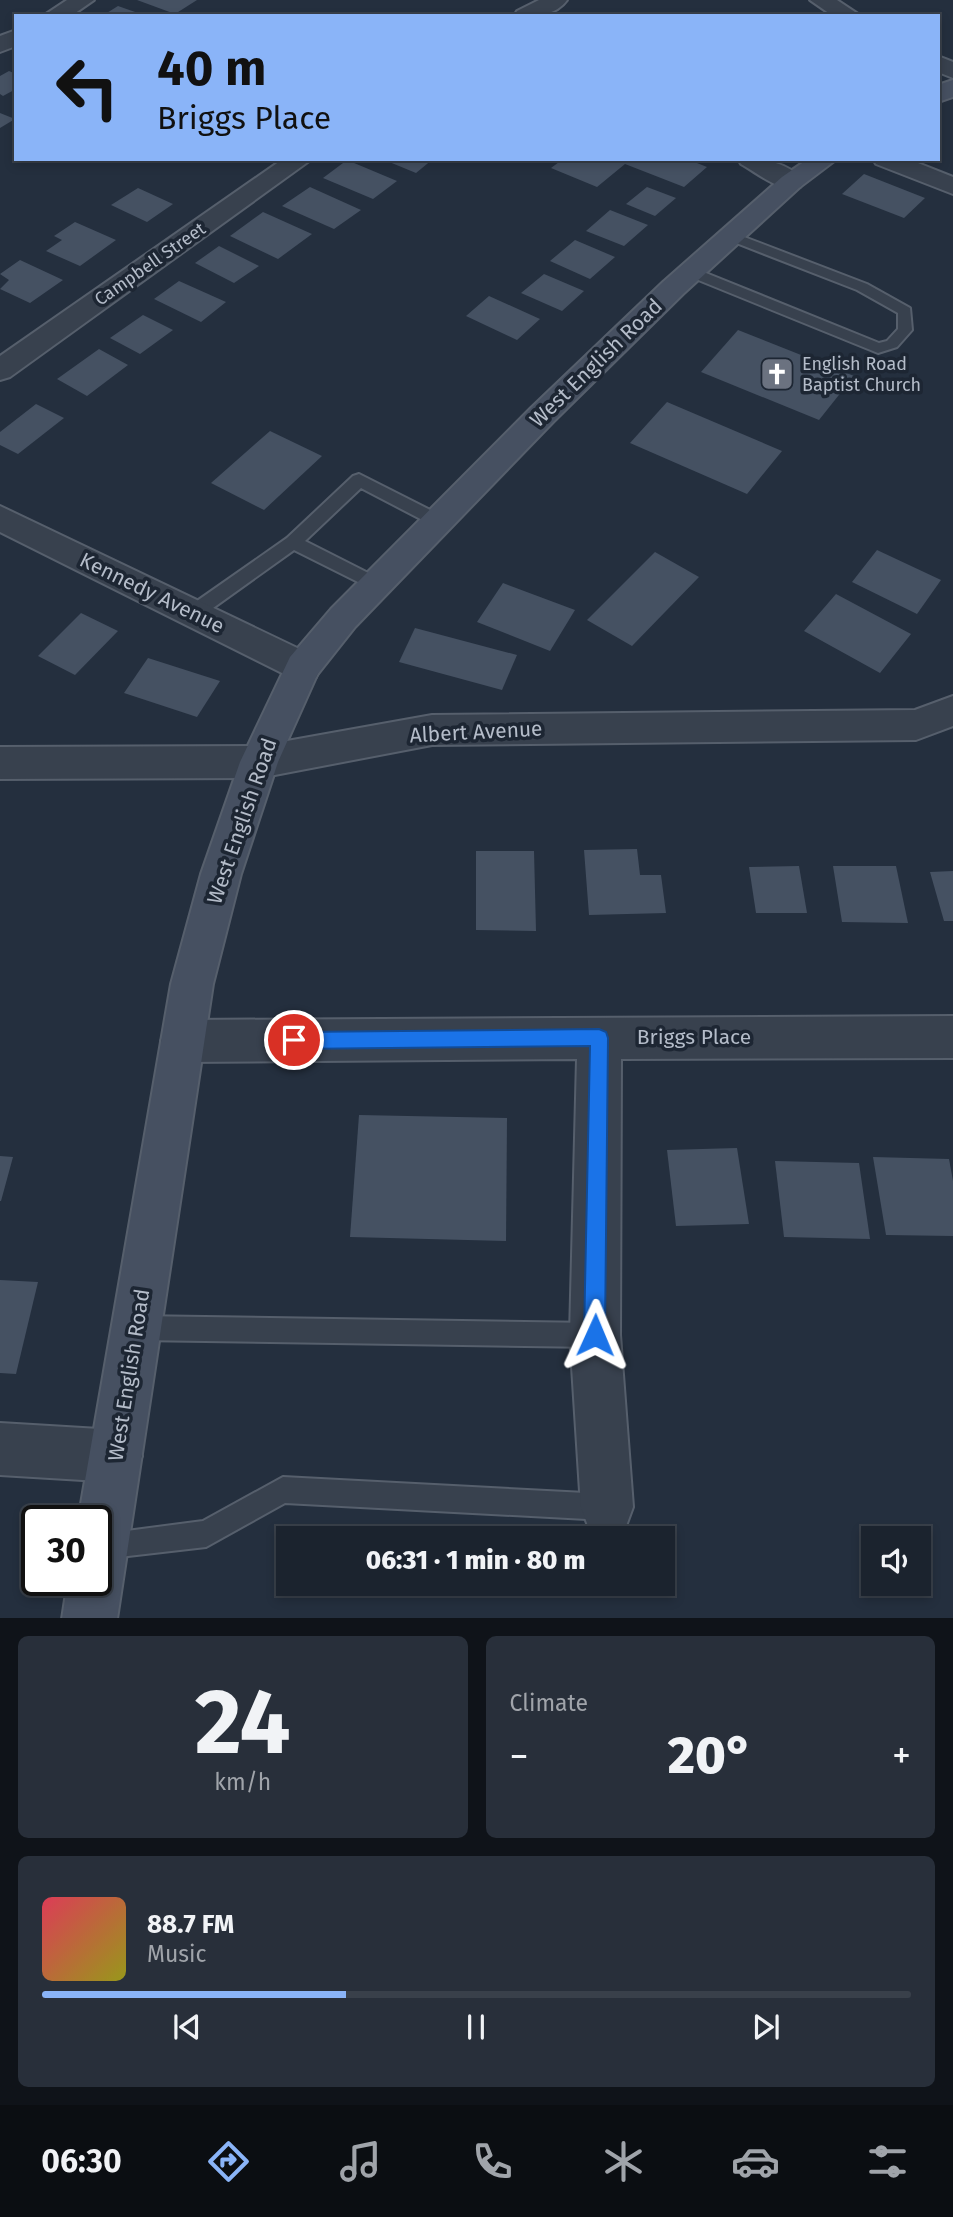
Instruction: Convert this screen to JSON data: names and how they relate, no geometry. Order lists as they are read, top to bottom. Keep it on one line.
{"streets":{"main road":["West English Road"],"street":["Campbell Street","Kennedy Avenue","Albert Avenue","Briggs Place"]},"crossings":[["West English Road","Kennedy Avenue"],["West English Road","Albert Avenue"],["West English Road","Briggs Place"]],"places":{"church":["English Road Baptist Church"]},"page":{"turn":["40 m","Briggs Place"],"limit":"30","trip":"06:31 · 1 min · 80 m","tile":[["24","km/h"],"Climate"],"heat":["−","20°","+"],"song":["88.7 FM","Music"],"tabs":"06:30"}}
